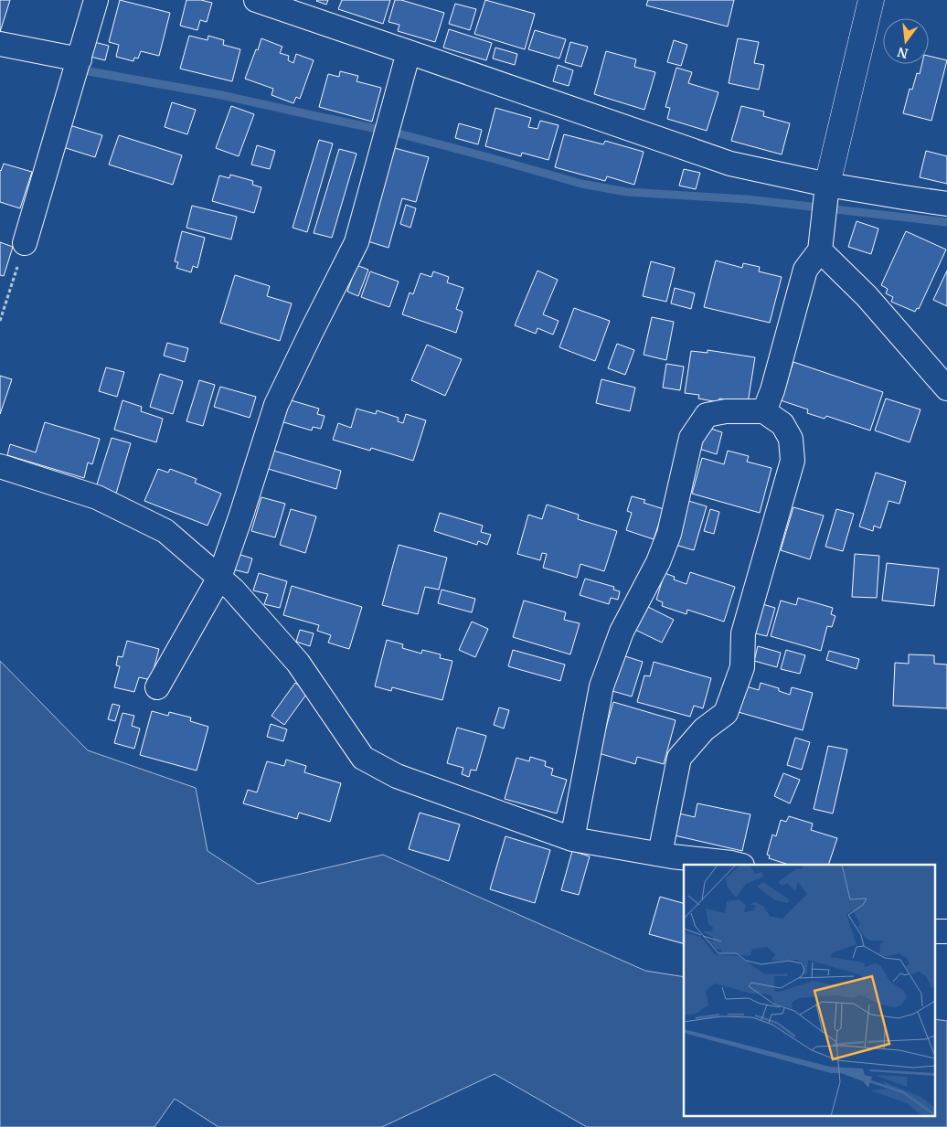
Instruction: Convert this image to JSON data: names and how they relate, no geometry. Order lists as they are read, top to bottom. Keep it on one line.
{"north":"bottom"}
